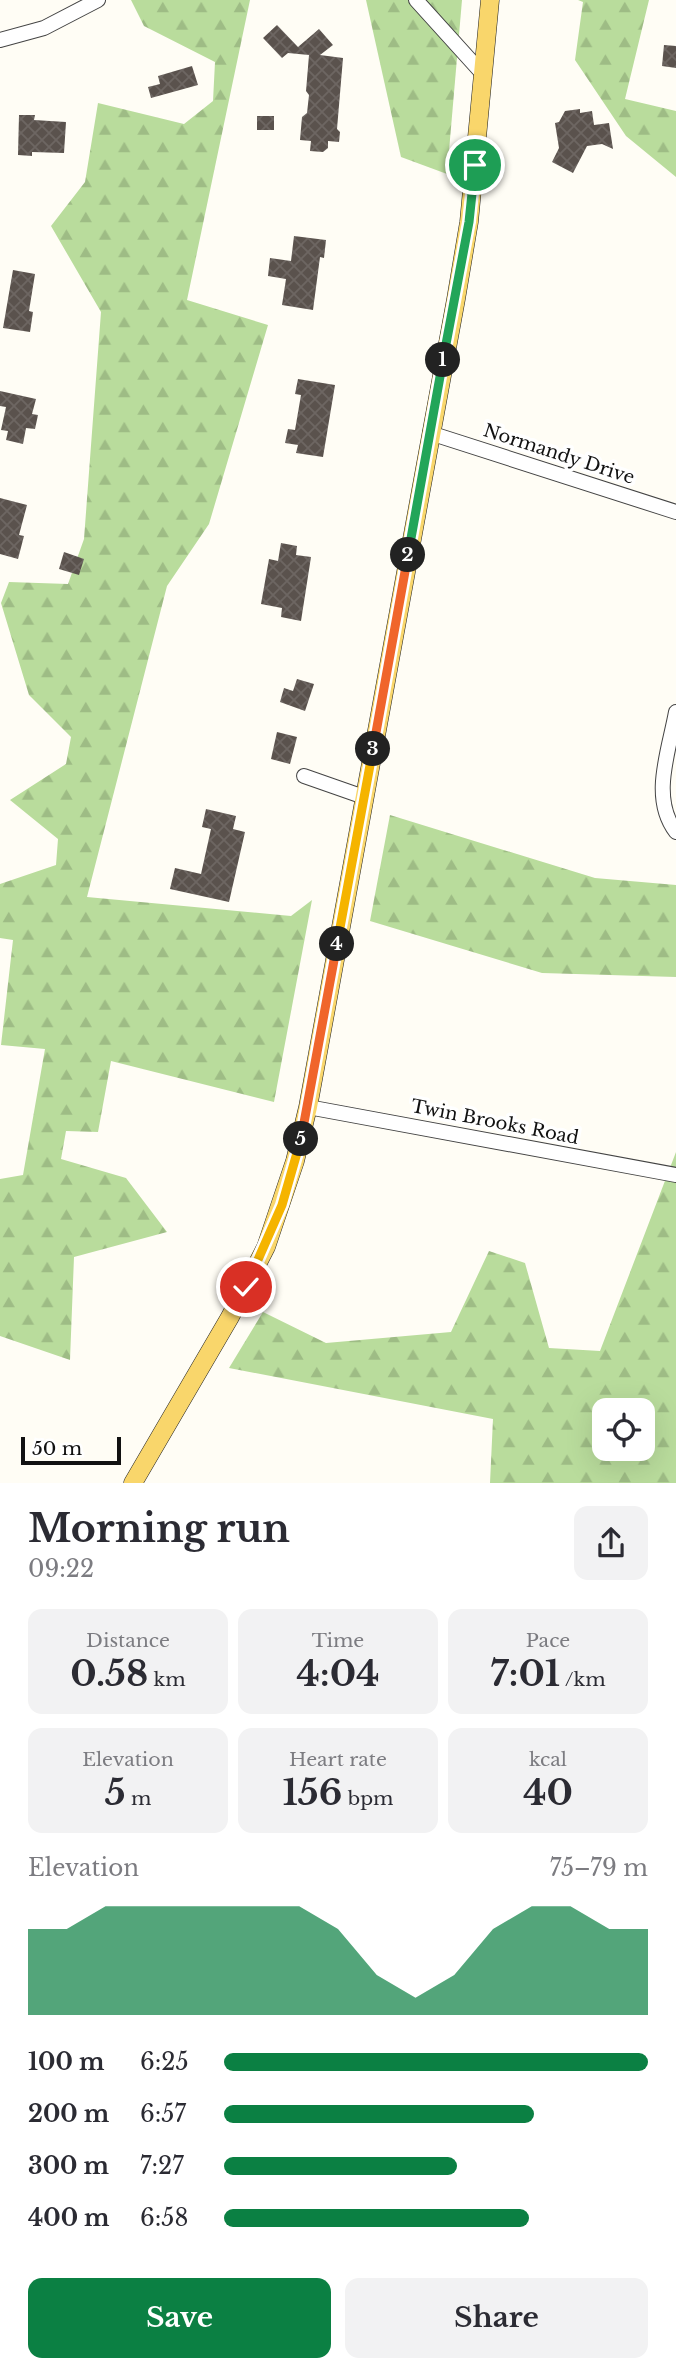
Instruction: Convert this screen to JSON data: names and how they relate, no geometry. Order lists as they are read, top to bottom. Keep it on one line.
{"streets":{"street":["Normandy Drive","Twin Brooks Road"]},"scale_bar":"50 m","page":{"pins":["1","2","3","4","5"],"scale":"50 m","heading":["Morning run","09:22"],"stats":[["Distance","0.58 km"],["Time","4:04"],["Pace","7:01 /km"],["Elevation","5 m"],["Heart rate","156 bpm"],["kcal","40"]],"chart":["Elevation","75–79 m"],"list":[{"name":"100 m","note":"6:25"},{"name":"200 m","note":"6:57"},{"name":"300 m","note":"7:27"},{"name":"400 m","note":"6:58"}],"buttons":["Save","Share"]}}
